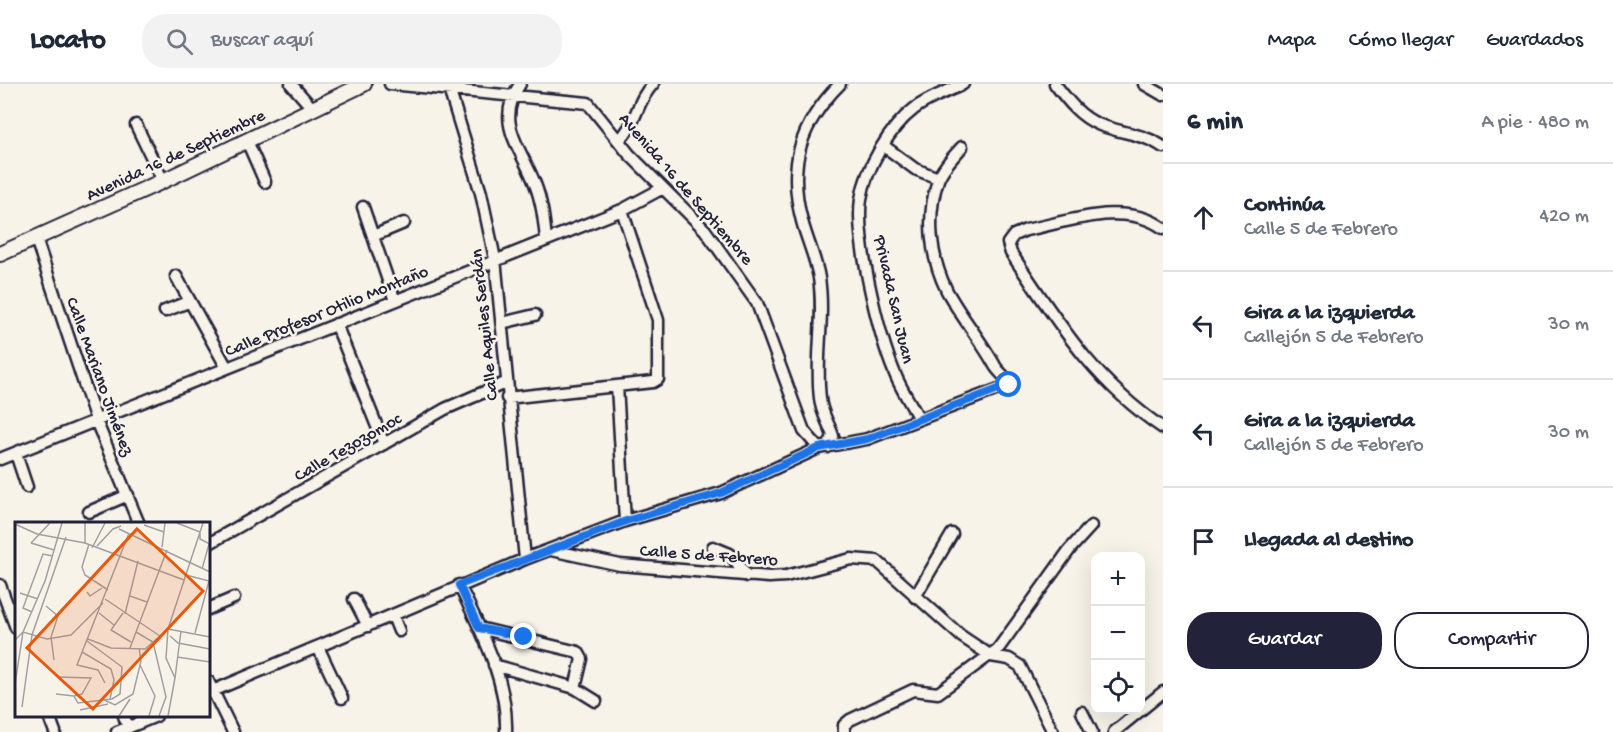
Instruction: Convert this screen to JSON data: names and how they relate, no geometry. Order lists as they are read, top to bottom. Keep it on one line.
{"streets":{"street":["Avenida 16 de Septiembre","Privada San Juan","Calle Profesor Otilio Montaño","Calle Aquiles Serdán","Calle Mariano Jiménez","Calle Tezozomoc","Calle 5 de Febrero"]},"crossings":[["Avenida 16 de Septiembre","Calle Profesor Otilio Montaño"],["Avenida 16 de Septiembre","Calle Aquiles Serdán"],["Avenida 16 de Septiembre","Calle Mariano Jiménez"],["Avenida 16 de Septiembre","Calle 5 de Febrero"],["Privada San Juan","Calle 5 de Febrero"],["Calle Profesor Otilio Montaño","Calle Aquiles Serdán"],["Calle Profesor Otilio Montaño","Calle Mariano Jiménez"],["Calle Aquiles Serdán","Calle Tezozomoc"],["Calle Aquiles Serdán","Calle 5 de Febrero"]],"page":{"header":"Locato","search":"Buscar aquí","nav":["Mapa","Cómo llegar","Guardados"],"heading":["6 min","A pie · 480 m"],"list":[["Continúa","Calle 5 de Febrero","420 m"],["Gira a la izquierda","Callejón 5 de Febrero","30 m"],["Gira a la izquierda","Callejón 5 de Febrero","30 m"],"Llegada al destino"],"map_buttons":["+","−"],"buttons":["Guardar","Compartir"]}}
